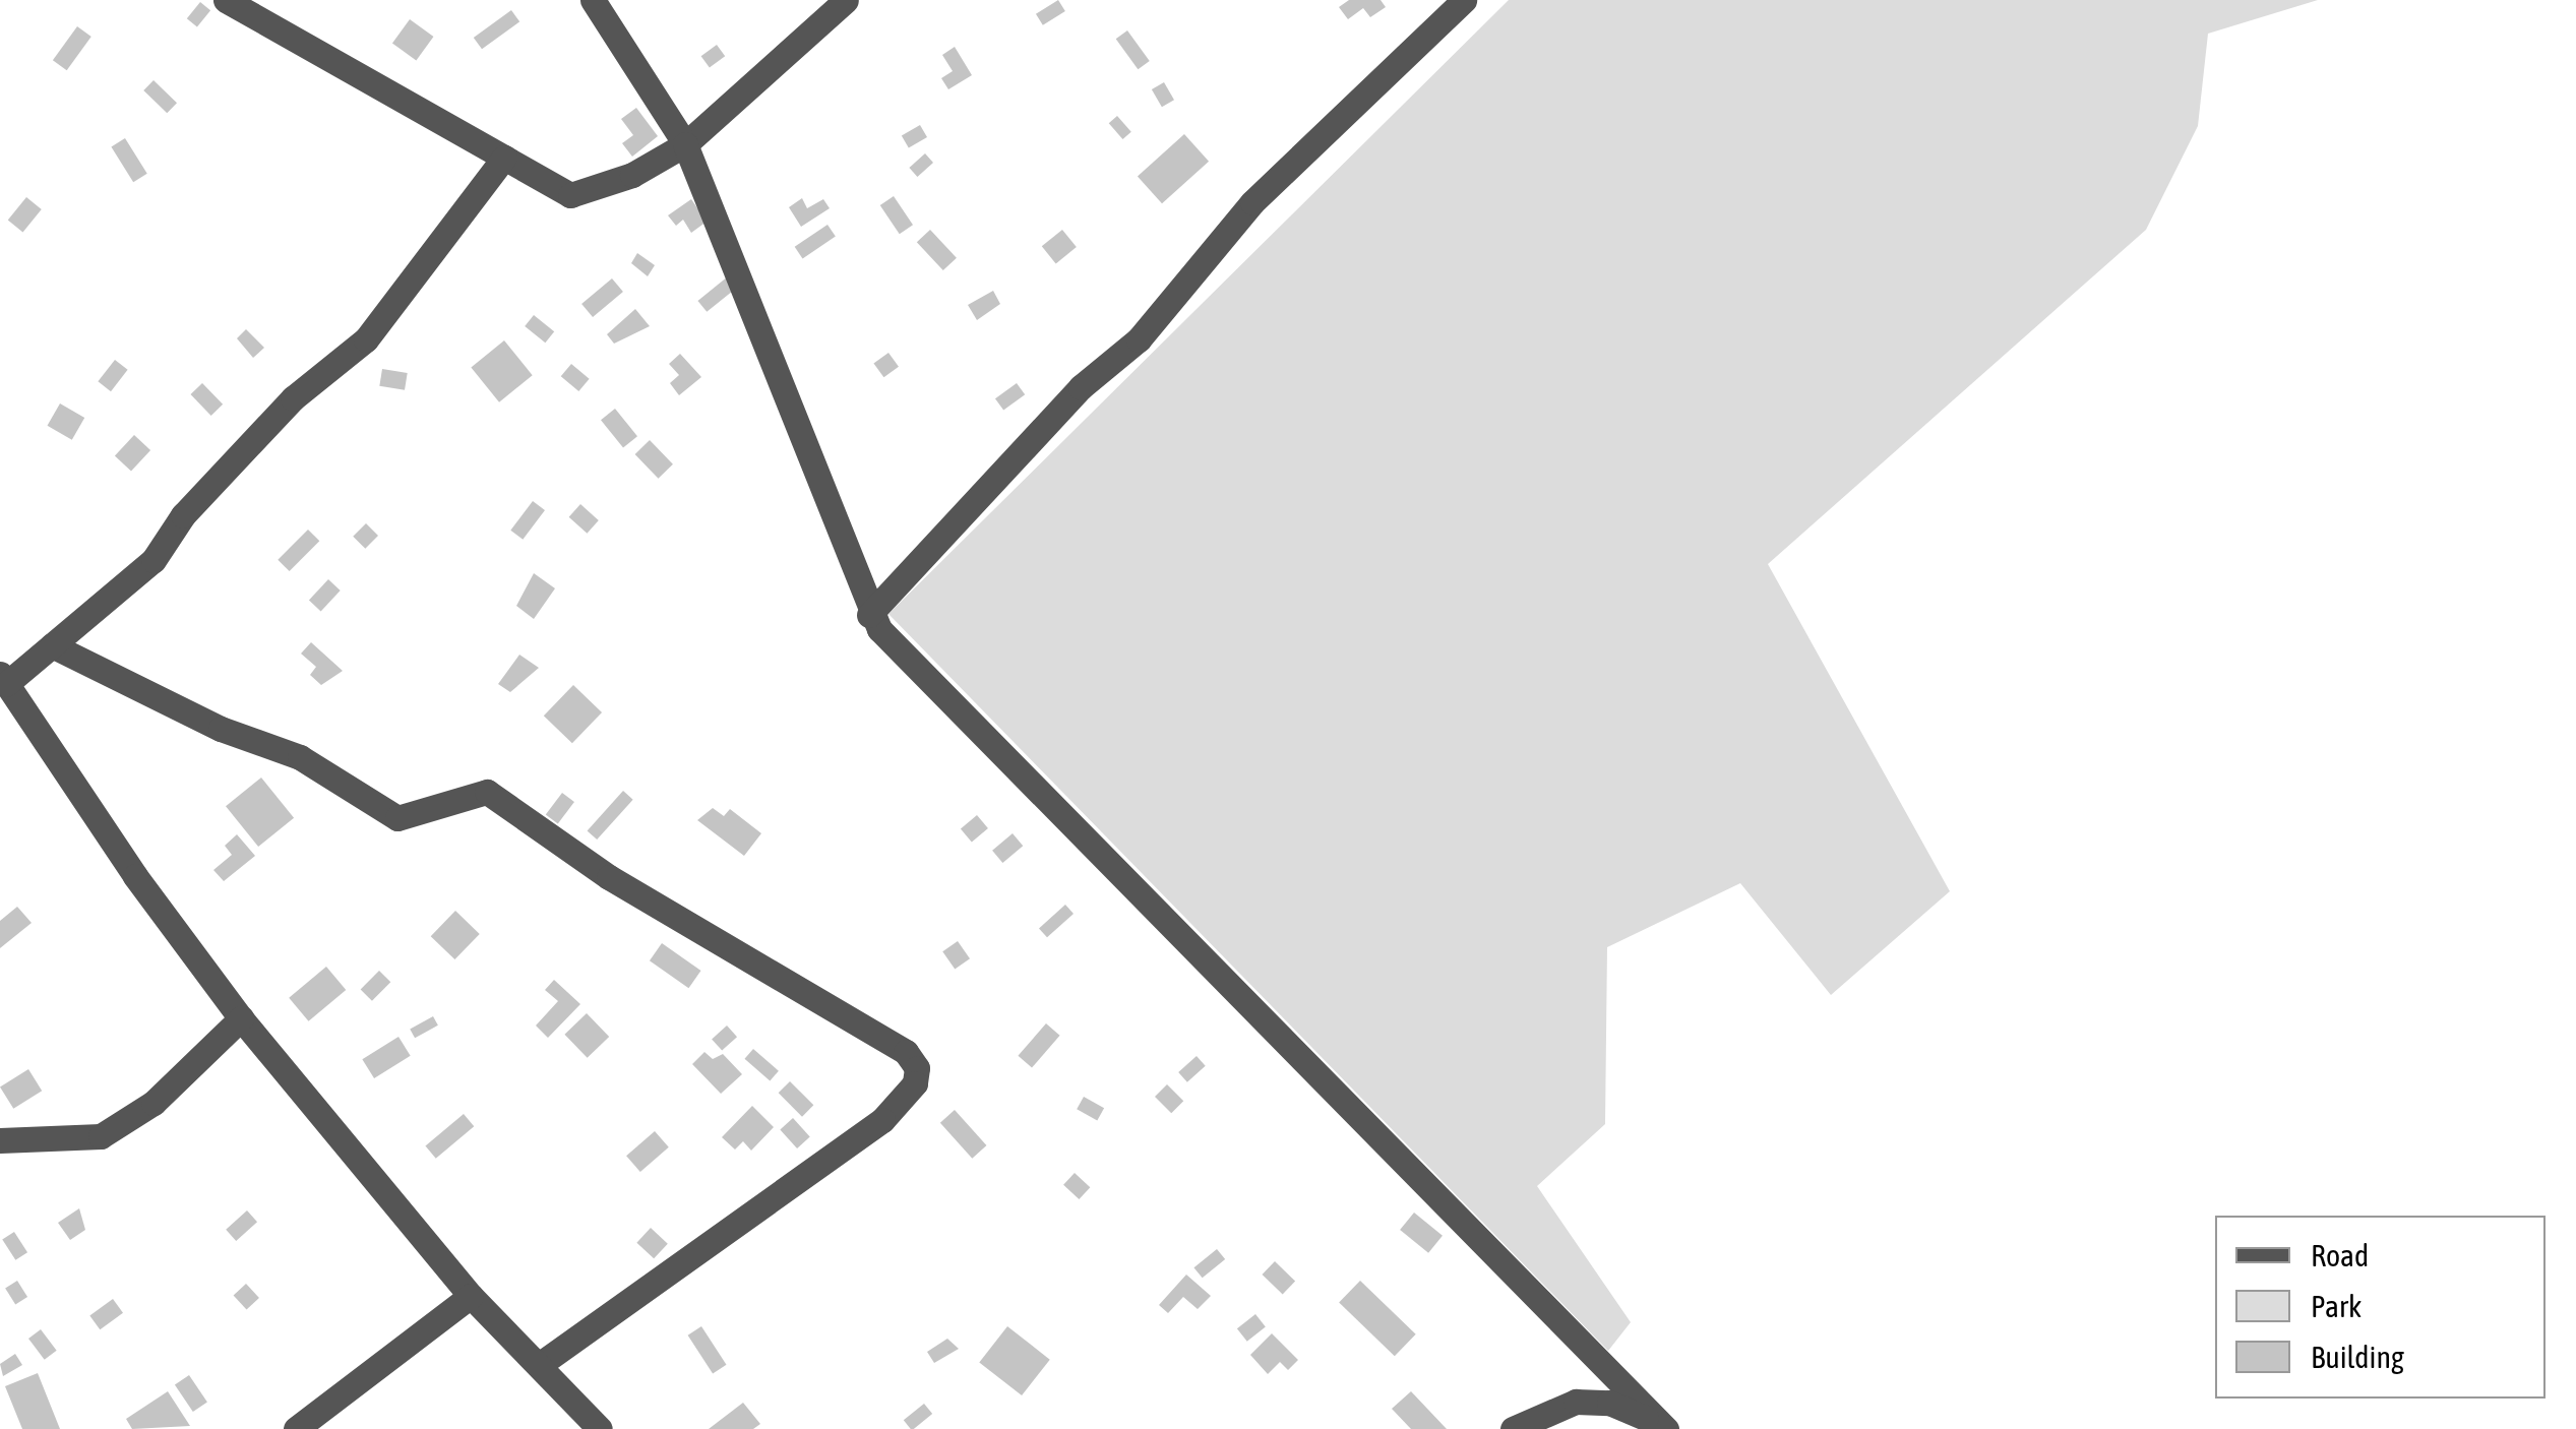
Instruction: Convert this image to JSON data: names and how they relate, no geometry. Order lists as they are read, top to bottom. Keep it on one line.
{"legend":["Road","Park","Building"]}
